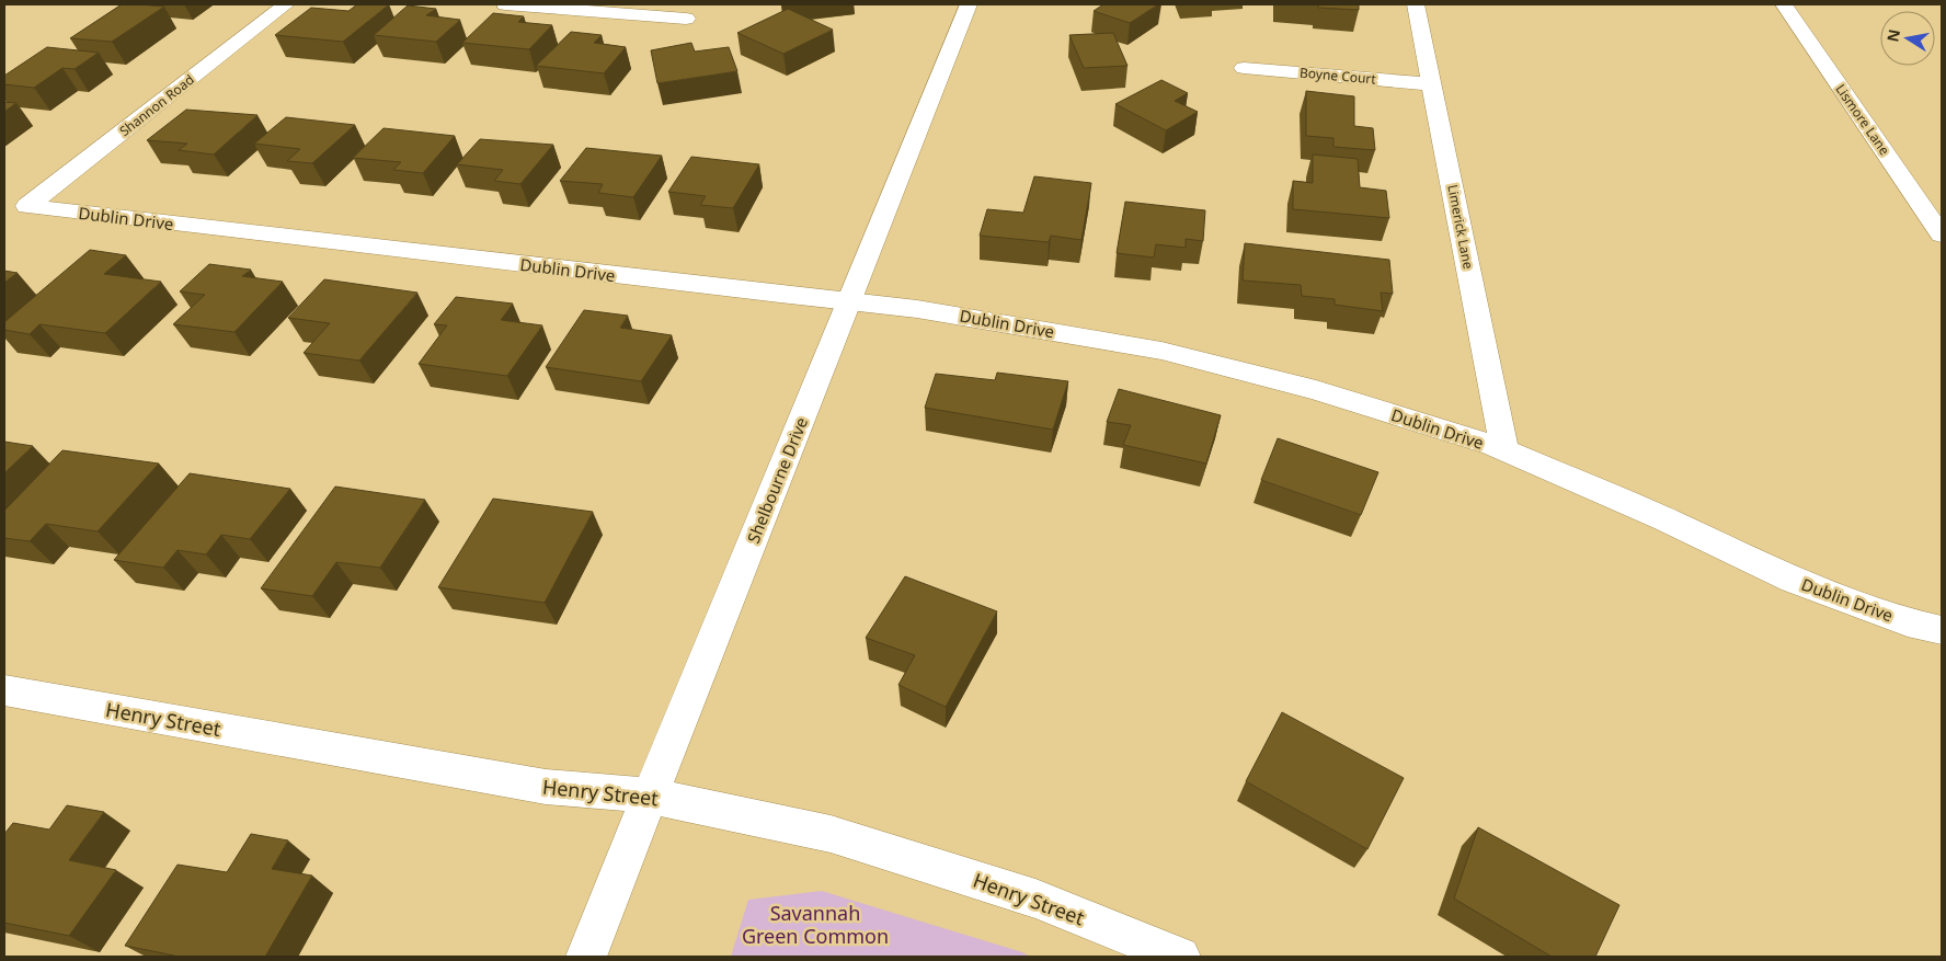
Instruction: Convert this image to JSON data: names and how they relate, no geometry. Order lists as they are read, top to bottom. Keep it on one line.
{"streets":{"street":["Boyne Court","Shannon Road","Lismore Lane","Dublin Drive","Limerick Lane","Shelbourne Drive","Henry Street"]},"crossings":[["Boyne Court","Limerick Lane"],["Shannon Road","Dublin Drive"],["Dublin Drive","Limerick Lane"],["Dublin Drive","Shelbourne Drive"],["Shelbourne Drive","Henry Street"]],"parks":["Savannah Green Common"],"north":"left"}
